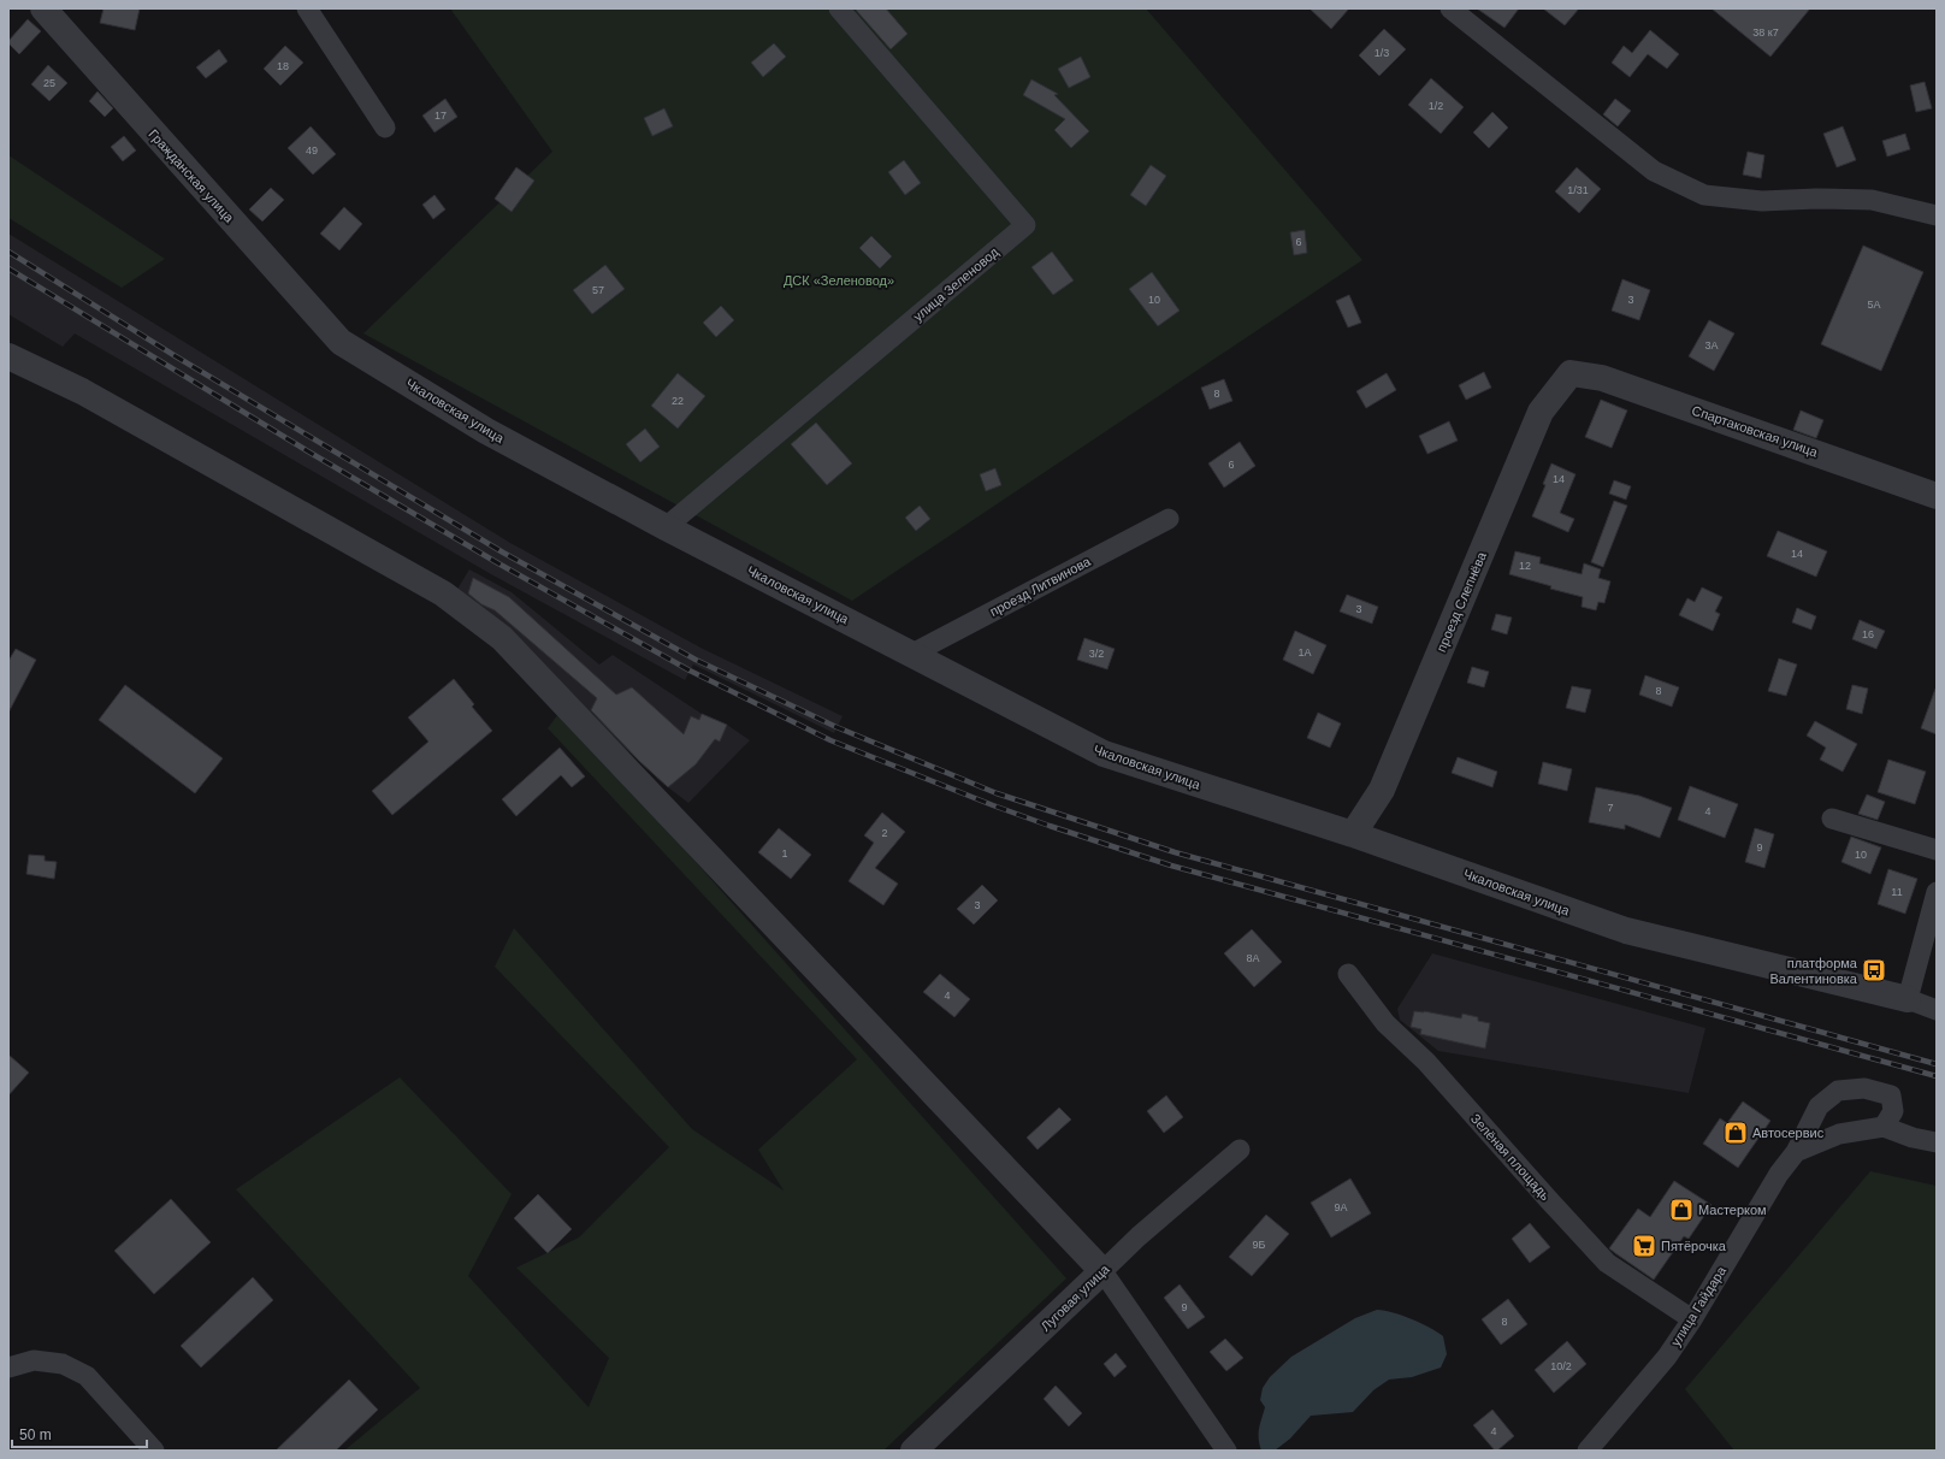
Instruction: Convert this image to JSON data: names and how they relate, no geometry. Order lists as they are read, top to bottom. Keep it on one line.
{"streets":{"street":["Гражданская улица","улица Зеленовод","Чкаловская улица","Спартаковская улица","проезд Литвинова","проезд Слепнёва","Зелёная площадь","Луговая улица","улица Гайдара"]},"crossings":[["Гражданская улица","Чкаловская улица"],["улица Зеленовод","Чкаловская улица"],["Чкаловская улица","проезд Литвинова"],["Чкаловская улица","проезд Слепнёва"],["Спартаковская улица","проезд Слепнёва"],["Зелёная площадь","улица Гайдара"]],"parks":["ДСК «Зеленовод»"],"places":{"bus stop":["платформа Валентиновка"],"shop":["Автосервис","Мастерком"],"supermarket":["Пятёрочка"]},"house_numbers":["38 к7","1/3","18","25","1/2","17","49","1/31","6","57","10","3","5А","3А","8","22","6","14","14","12","3","16","1А","3/2","8","7","4","2","9","1","10","11","3","8А","4","9А","9Б","9","8","10/2","4"],"scale_bar":"50 m"}
